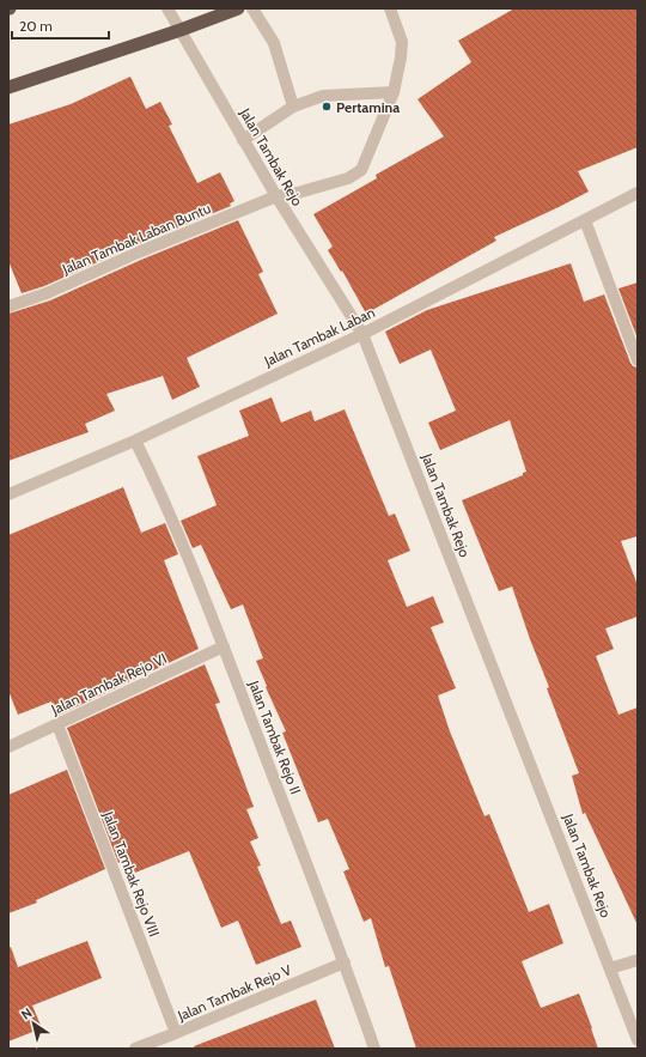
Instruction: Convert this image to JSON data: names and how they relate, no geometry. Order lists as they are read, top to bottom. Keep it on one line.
{"streets":{"street":["Jalan Tambak Rejo","Jalan Tambak Laban Buntu","Jalan Tambak Laban","Jalan Tambak Rejo VI","Jalan Tambak Rejo II","Jalan Tambak Rejo VIII","Jalan Tambak Rejo V"]},"crossings":[["Jalan Tambak Rejo","Jalan Tambak Laban Buntu"],["Jalan Tambak Rejo","Jalan Tambak Laban"],["Jalan Tambak Laban","Jalan Tambak Rejo II"],["Jalan Tambak Rejo VI","Jalan Tambak Rejo II"],["Jalan Tambak Rejo VI","Jalan Tambak Rejo VIII"],["Jalan Tambak Rejo II","Jalan Tambak Rejo V"],["Jalan Tambak Rejo VIII","Jalan Tambak Rejo V"]],"places":["Pertamina"],"scale_bar":"20 m","north":"top left"}
